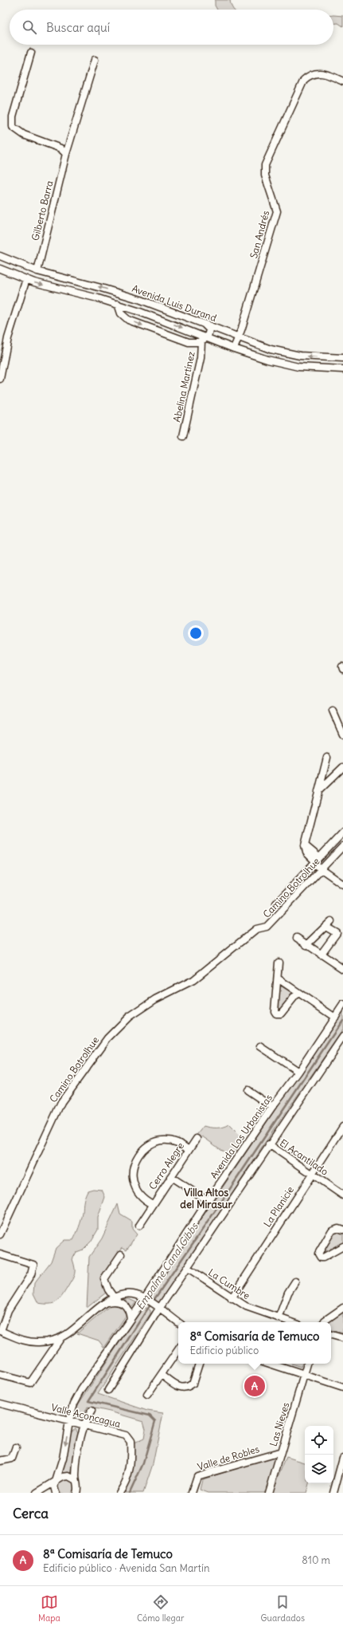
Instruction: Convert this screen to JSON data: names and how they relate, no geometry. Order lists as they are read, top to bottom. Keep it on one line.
{"streets":{"street":["Gilberto Barra","San Andrés","Avenida Luis Durand","Abelina Martínez","Camino Botrolhue","Avenida Los Urbanistas","El Acantilado","Cerro Alegre","La Planicie","La Cumbre","Valle Aconcagua","Las Nieves","Valle de Robles"]},"crossings":[["Gilberto Barra","Avenida Luis Durand"],["San Andrés","Avenida Luis Durand"],["Avenida Los Urbanistas","Valle Aconcagua"],["El Acantilado","La Planicie"],["La Planicie","La Cumbre"],["Las Nieves","Valle de Robles"]],"districts":["Villa Altos del Mirasur"],"water":["Empalme Canal Gibbs"],"page":{"search":"Buscar aquí","popup":["8ª Comisaría de Temuco","Edificio público"],"pins":"A","heading":"Cerca","list":[{"mark":"A","name":"8ª Comisaría de Temuco","note":"Edificio público · Avenida San Martín","value":"810 m"}],"nav":["Mapa","Cómo llegar","Guardados"]}}
